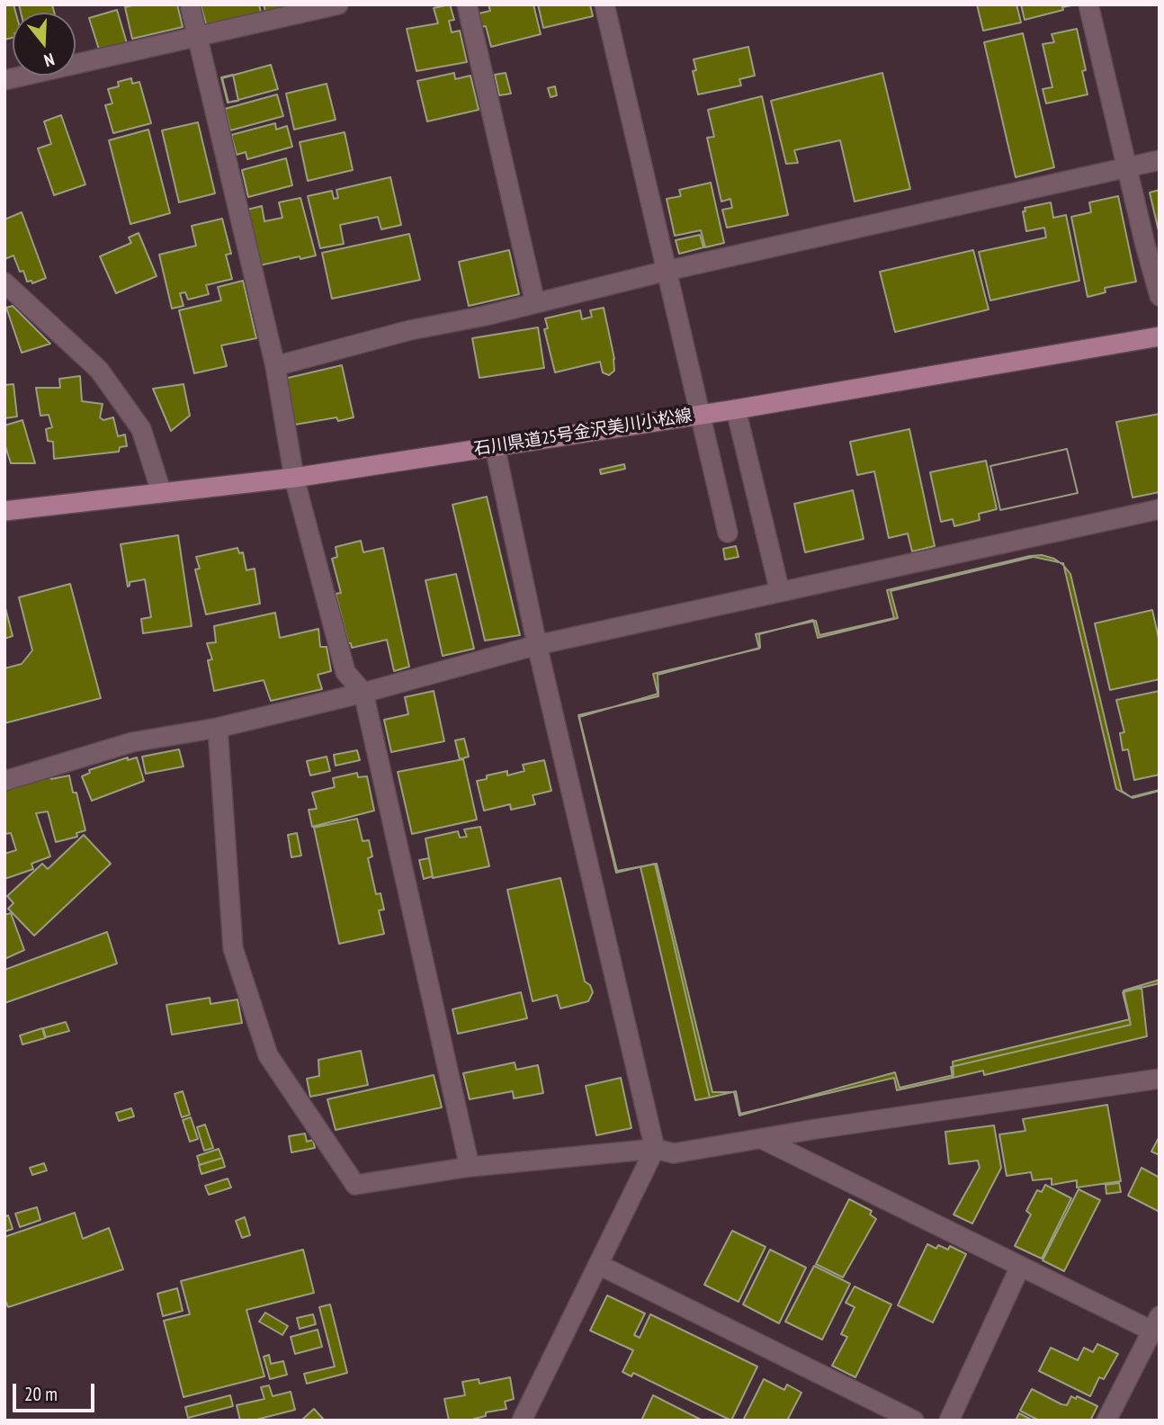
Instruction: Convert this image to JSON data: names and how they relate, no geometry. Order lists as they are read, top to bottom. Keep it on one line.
{"streets":{"main road":["石川県道25号金沢美川小松線"]},"scale_bar":"20 m","north":"bottom"}
